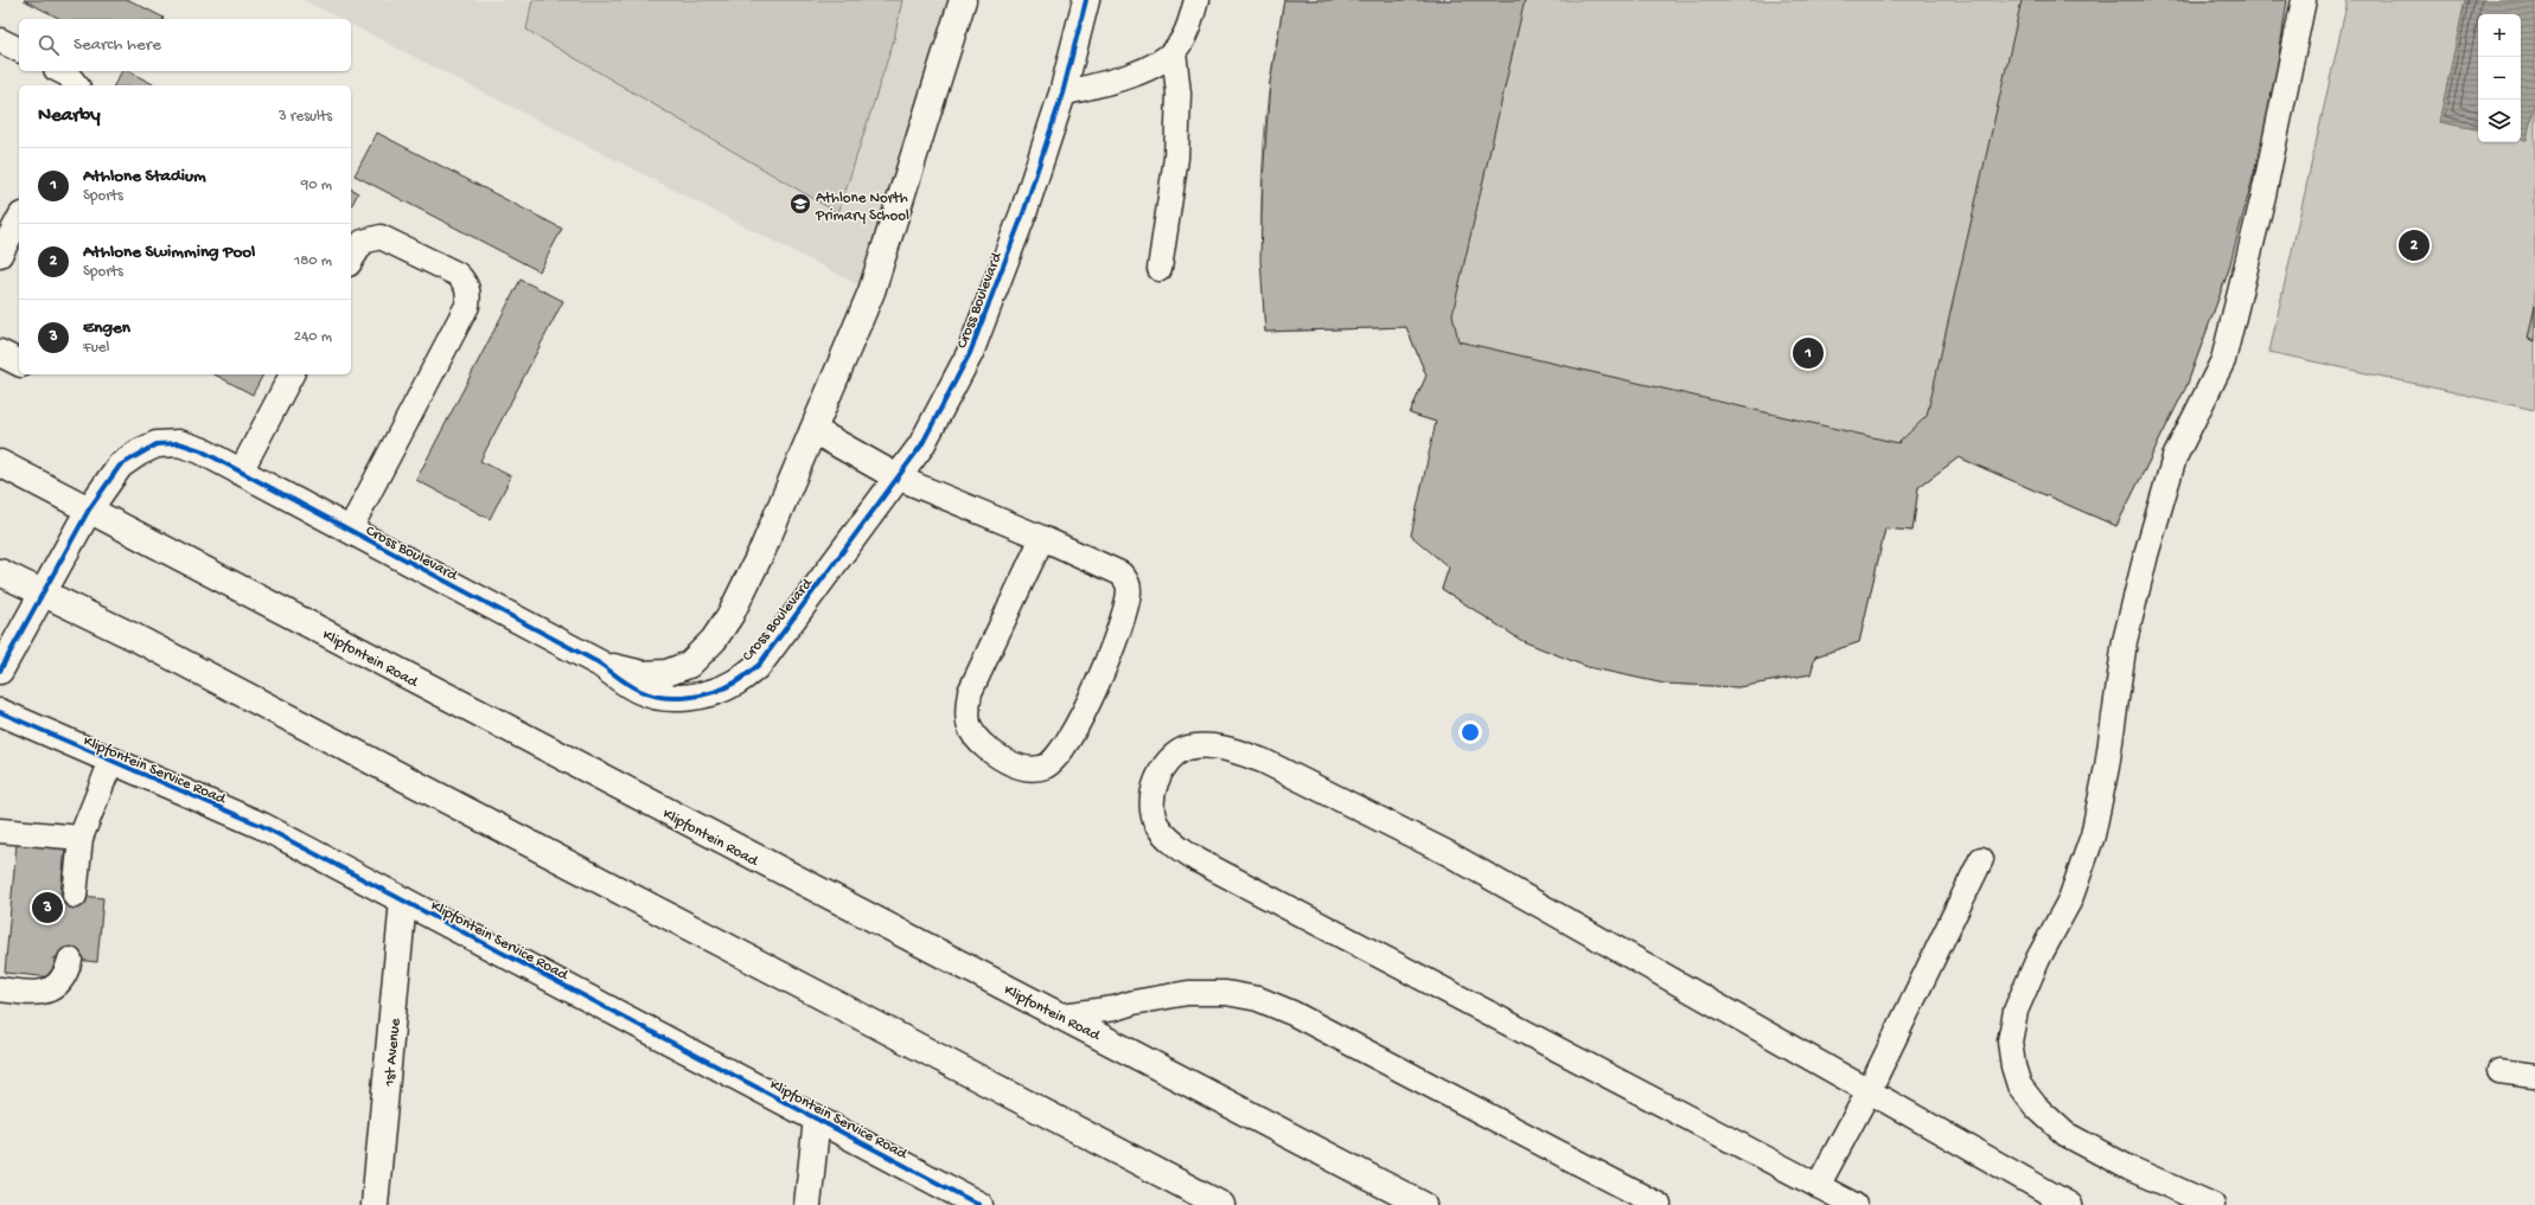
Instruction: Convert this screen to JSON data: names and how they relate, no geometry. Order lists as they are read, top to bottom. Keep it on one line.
{"streets":{"street":["Cross Boulevard","Klipfontein Road","Klipfontein Service Road","1st Avenue"]},"crossings":[["Cross Boulevard","Klipfontein Road"],["Klipfontein Service Road","1st Avenue"]],"places":{"school or university":["Athlone North Primary School"]},"page":{"map_buttons":["+","−"],"search":"Search here","heading":["Nearby","3 results"],"list":[{"mark":"1","name":"Athlone Stadium","note":"Sports","value":"90 m"},{"mark":"2","name":"Athlone Swimming Pool","note":"Sports","value":"180 m"},{"mark":"3","name":"Engen","note":"Fuel","value":"240 m"}],"pins":["2","1","3"]}}
